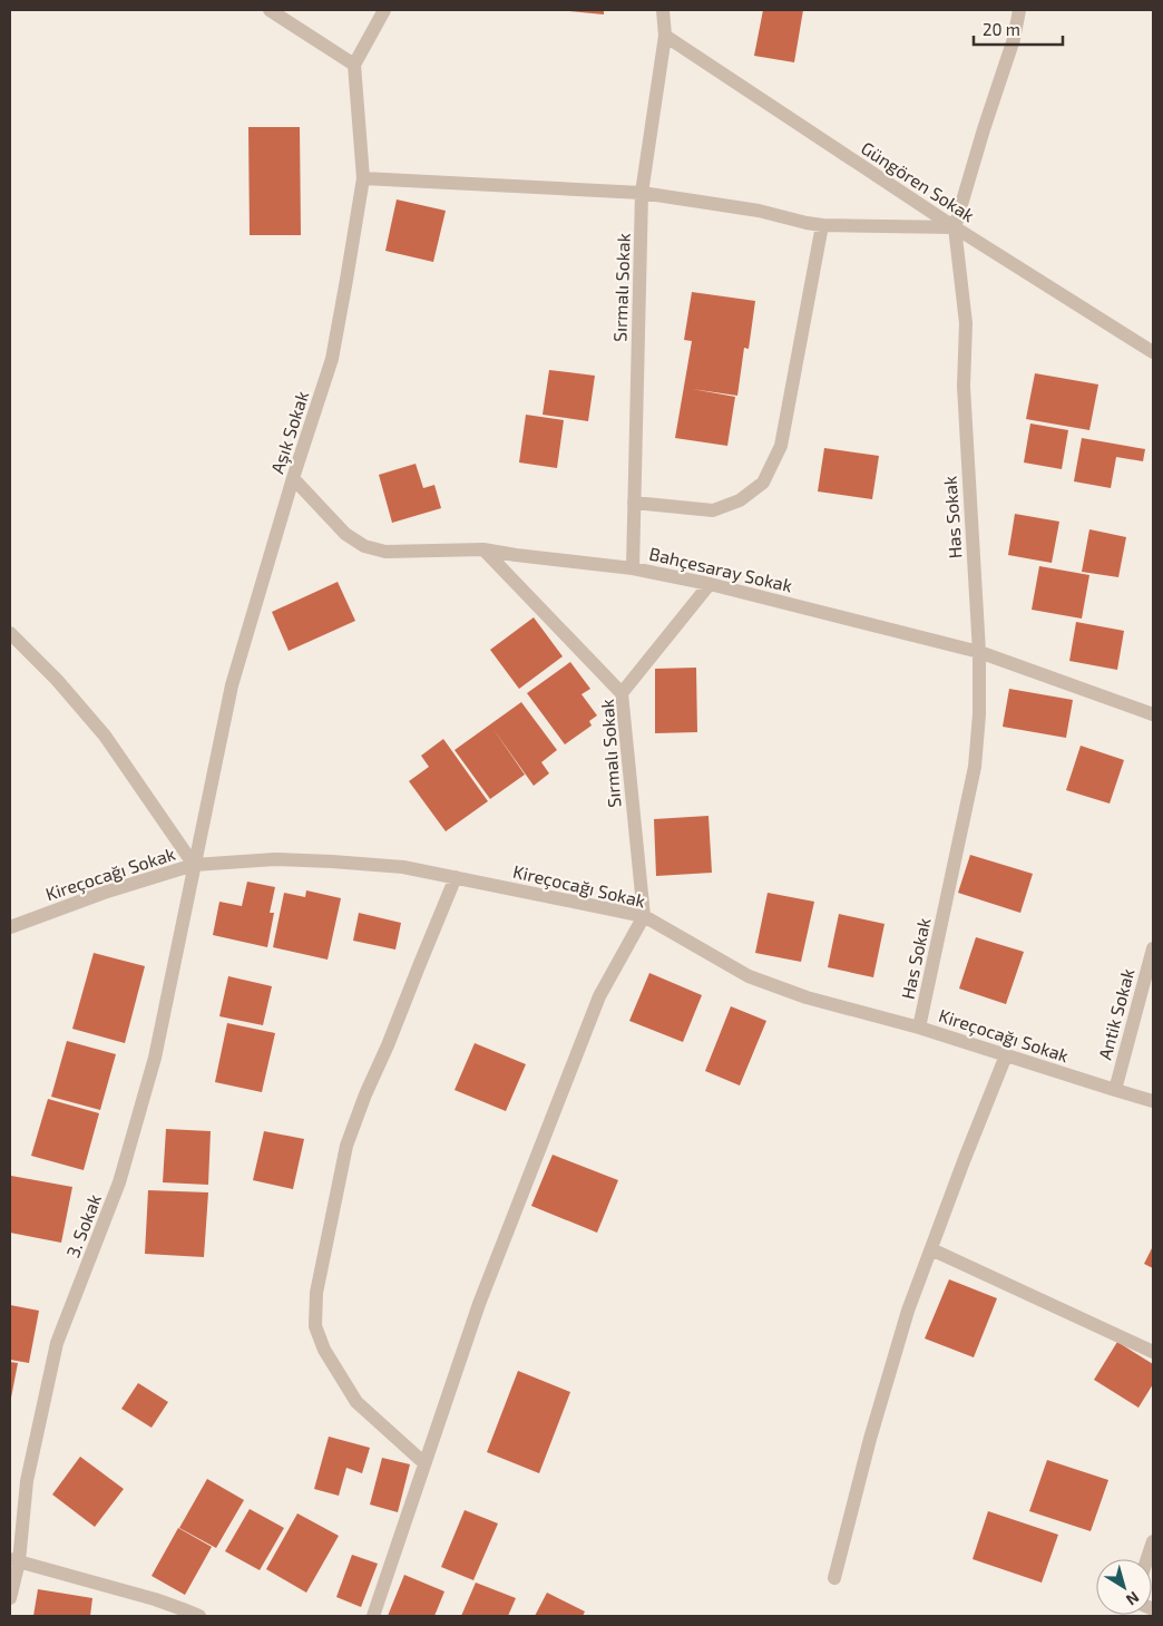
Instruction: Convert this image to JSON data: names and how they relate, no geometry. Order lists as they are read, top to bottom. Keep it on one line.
{"streets":{"street":["Güngören Sokak","Sırmalı Sokak","Aşık Sokak","Has Sokak","Bahçesaray Sokak","Kireçocağı Sokak","Antik Sokak","3. Sokak"]},"crossings":[["Güngören Sokak","Sırmalı Sokak"],["Güngören Sokak","Has Sokak"],["Sırmalı Sokak","Bahçesaray Sokak"],["Sırmalı Sokak","Kireçocağı Sokak"],["Aşık Sokak","Bahçesaray Sokak"],["Aşık Sokak","Kireçocağı Sokak"],["Aşık Sokak","3. Sokak"],["Has Sokak","Bahçesaray Sokak"],["Has Sokak","Kireçocağı Sokak"],["Kireçocağı Sokak","Antik Sokak"],["Kireçocağı Sokak","3. Sokak"]],"scale_bar":"20 m","north":"bottom right"}
